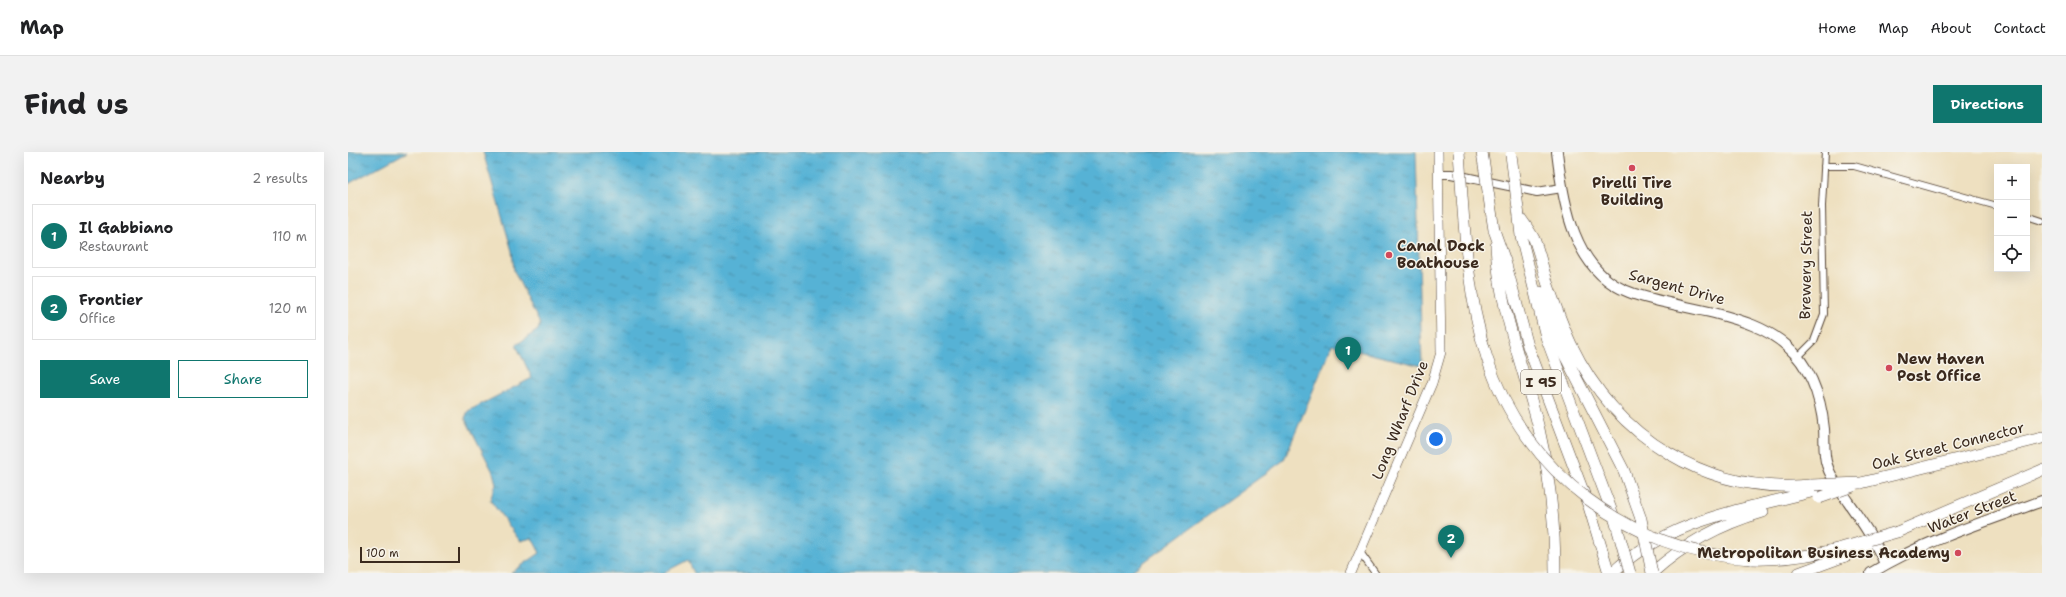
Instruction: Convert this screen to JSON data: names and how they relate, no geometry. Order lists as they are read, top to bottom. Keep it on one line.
{"streets":{"highway":["I 95","Oak Street Connector"],"main road":["Sargent Drive","Long Wharf Drive","Water Street"],"street":["Brewery Street"]},"crossings":[["Brewery Street","Sargent Drive"]],"places":["Pirelli Tire Building","Canal Dock Boathouse","New Haven Post Office","Metropolitan Business Academy"],"scale_bar":"100 m","page":{"header":"Map","nav":["Home","Map","About","Contact"],"title":"Find us","buttons":["Directions",["Save","Share"]],"heading":["Nearby","2 results"],"map_buttons":["+","−"],"list":[{"mark":"1","name":"Il Gabbiano","note":"Restaurant","value":"110 m"},{"mark":"2","name":"Frontier","note":"Office","value":"120 m"}],"pins":["1","2"],"scale":"100 m"}}
